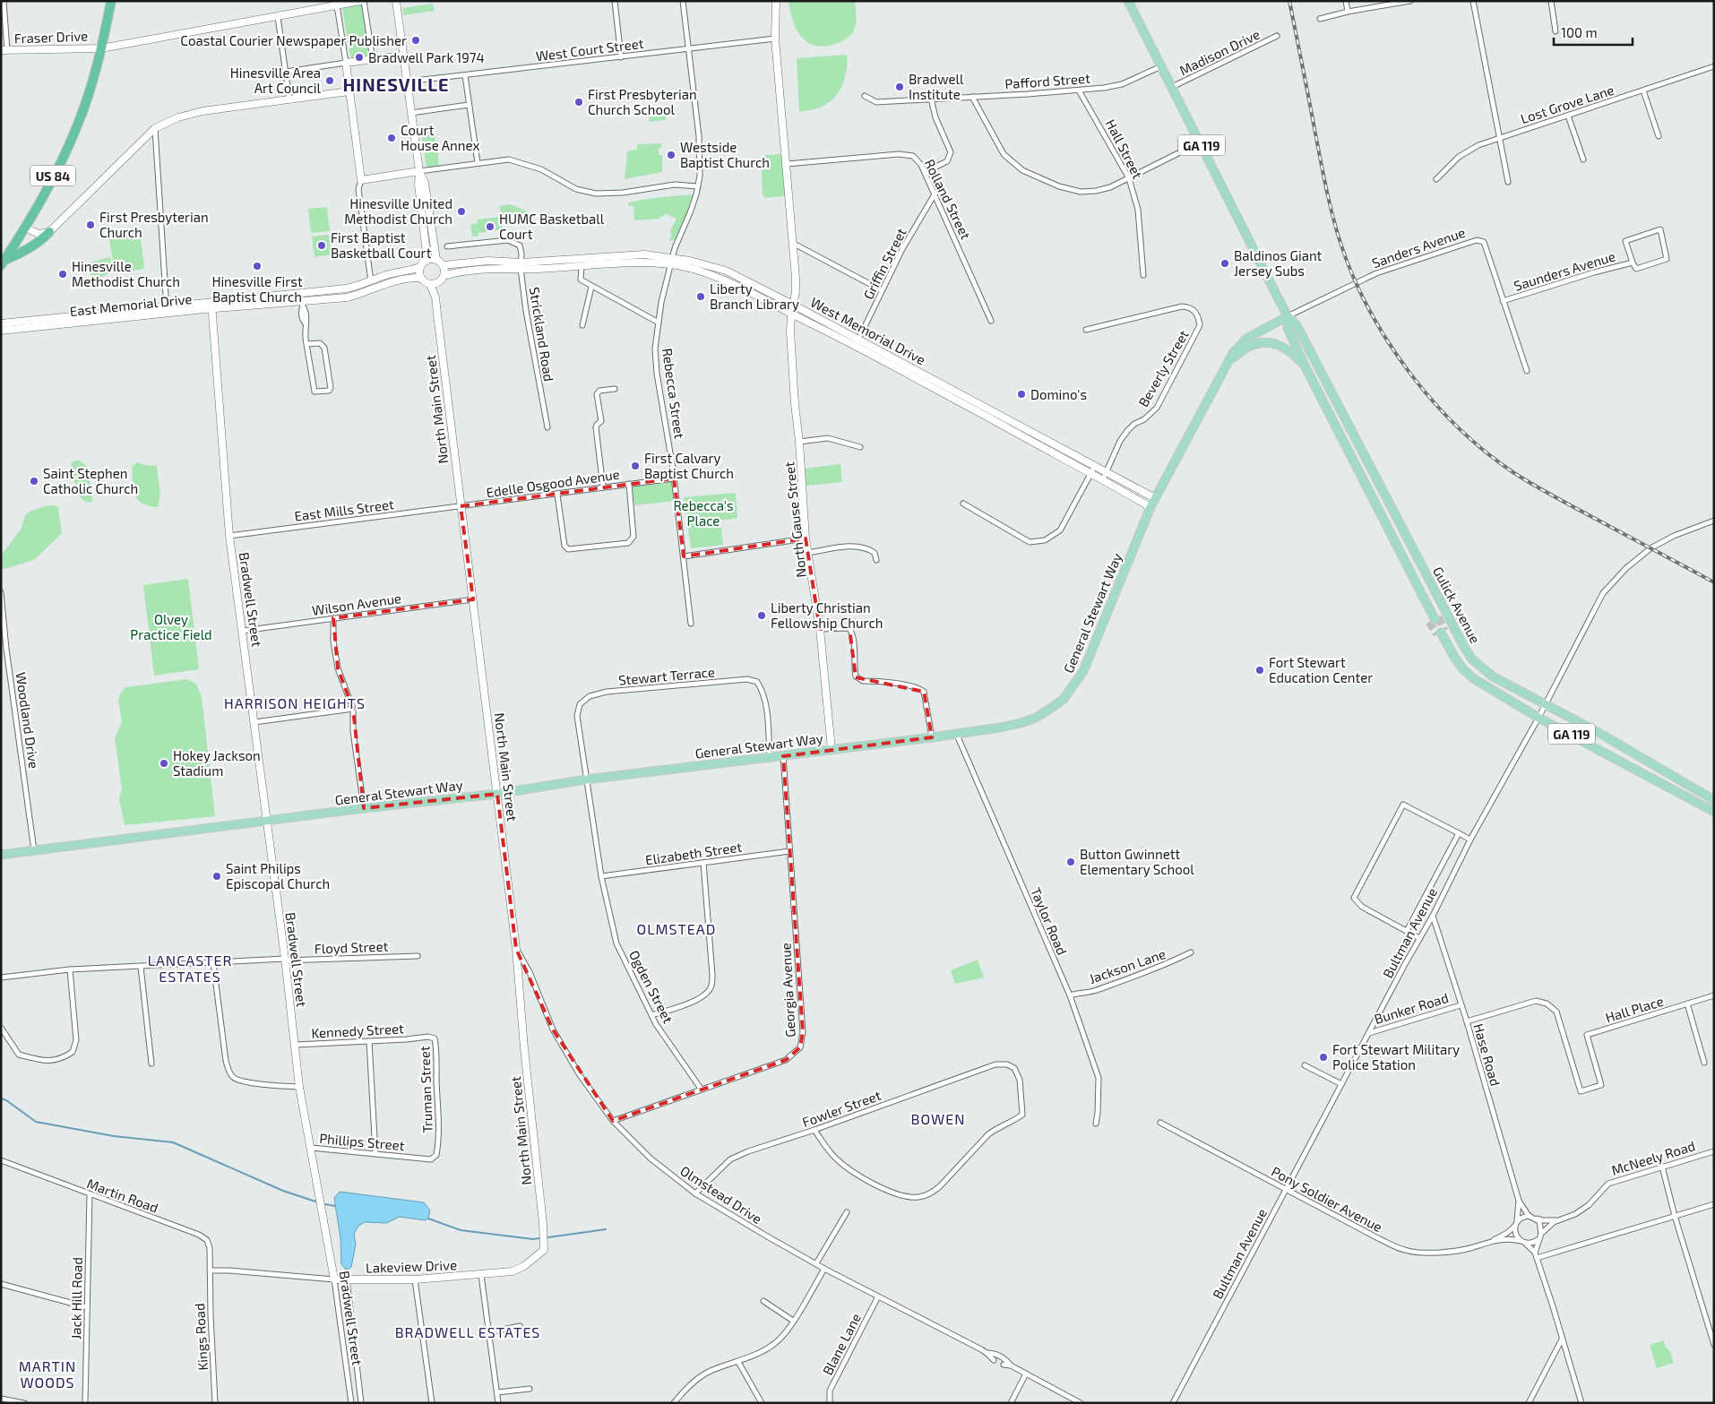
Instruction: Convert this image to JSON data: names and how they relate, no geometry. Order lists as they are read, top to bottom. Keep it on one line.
{"streets":{"highway":["US 84"],"main road":["GA 119","Gulick Avenue","General Stewart Way"],"street":["Fraser Drive","West Court Street","Madison Drive","Pafford Street","Lost Grove Lane","Hall Street","Rolland Street","Sanders Avenue","Griffin Street","Saunders Avenue","East Memorial Drive","West Memorial Drive","Strickland Road","Beverly Street","Rebecca Street","North Main Street","Edelle Osgood Avenue","East Mills Street","North Gause Street","Bradwell Street","Wilson Avenue","Stewart Terrace","Woodland Drive","Elizabeth Street","Taylor Road","Bultman Avenue","Floyd Street","Jackson Lane","Ogden Street","Georgia Avenue","Bunker Road","Hall Place","Kennedy Street","Hase Road","Truman Street","Fowler Street","Phillips Street","McNeely Road","Olmstead Drive","Martin Road","Pony Soldier Avenue","Lakeview Drive","Jack Hill Road","Kings Road","Blane Lane"]},"crossings":[["Fraser Drive","US 84"],["West Court Street","Rebecca Street"],["West Court Street","North Gause Street"],["Madison Drive","GA 119"],["Pafford Street","GA 119"],["Pafford Street","Hall Street"],["GA 119","Sanders Avenue"],["GA 119","Gulick Avenue"],["GA 119","General Stewart Way"],["GA 119","Bultman Avenue"],["Rolland Street","Griffin Street"],["Rolland Street","North Gause Street"],["Sanders Avenue","Saunders Avenue"],["Sanders Avenue","Gulick Avenue"],["Sanders Avenue","General Stewart Way"],["Griffin Street","West Memorial Drive"],["East Memorial Drive","West Memorial Drive"],["East Memorial Drive","North Main Street"],["East Memorial Drive","Bradwell Street"],["West Memorial Drive","Strickland Road"],["West Memorial Drive","Beverly Street"],["West Memorial Drive","Rebecca Street"],["West Memorial Drive","North Main Street"],["West Memorial Drive","North Gause Street"],["West Memorial Drive","General Stewart Way"],["Rebecca Street","Edelle Osgood Avenue"],["North Main Street","Edelle Osgood Avenue"],["North Main Street","East Mills Street"],["North Main Street","Wilson Avenue"],["North Main Street","General Stewart Way"],["North Main Street","Olmstead Drive"],["North Main Street","Lakeview Drive"],["Edelle Osgood Avenue","East Mills Street"],["East Mills Street","Bradwell Street"],["North Gause Street","General Stewart Way"],["Bradwell Street","Wilson Avenue"],["Bradwell Street","General Stewart Way"],["Bradwell Street","Floyd Street"],["Bradwell Street","Kennedy Street"],["Bradwell Street","Phillips Street"],["Bradwell Street","Lakeview Drive"],["Gulick Avenue","General Stewart Way"],["Gulick Avenue","Bultman Avenue"],["General Stewart Way","Stewart Terrace"],["General Stewart Way","Woodland Drive"],["General Stewart Way","Taylor Road"],["General Stewart Way","Ogden Street"],["General Stewart Way","Georgia Avenue"],["Stewart Terrace","Ogden Street"],["Elizabeth Street","Ogden Street"],["Elizabeth Street","Georgia Avenue"],["Taylor Road","Jackson Lane"],["Bultman Avenue","Bunker Road"],["Bultman Avenue","Hase Road"],["Bultman Avenue","Pony Soldier Avenue"],["Ogden Street","Georgia Avenue"],["Georgia Avenue","Olmstead Drive"],["Bunker Road","Hase Road"],["Hall Place","Hase Road"],["Kennedy Street","Truman Street"],["Truman Street","Phillips Street"],["Fowler Street","Olmstead Drive"],["Olmstead Drive","Blane Lane"],["Martin Road","Lakeview Drive"],["Martin Road","Jack Hill Road"],["Martin Road","Kings Road"],["Lakeview Drive","Kings Road"]],"districts":["HINESVILLE","HARRISON HEIGHTS","OLMSTEAD","LANCASTER ESTATES","BOWEN","BRADWELL ESTATES","MARTIN WOODS"],"parks":["Rebecca's Place","Olvey Practice Field"],"places":["Coastal Courier Newspaper Publisher","Bradwell Park 1974","Hinesville Area Art Council","Bradwell Institute","First Presbyterian Church School","Court House Annex","Westside Baptist Church","Hinesville United Methodist Church","First Presbyterian Church","HUMC Basketball Court","First Baptist Basketball Court","Baldinos Giant Jersey Subs","Hinesville First Baptist Church","Hinesville Methodist Church","Liberty Branch Library","Domino's","First Calvary Baptist Church","Saint Stephen Catholic Church","Liberty Christian Fellowship Church","Fort Stewart Education Center","Hokey Jackson Stadium","Button Gwinnett Elementary School","Saint Philips Episcopal Church","Fort Stewart Military Police Station"],"scale_bar":"100 m"}
